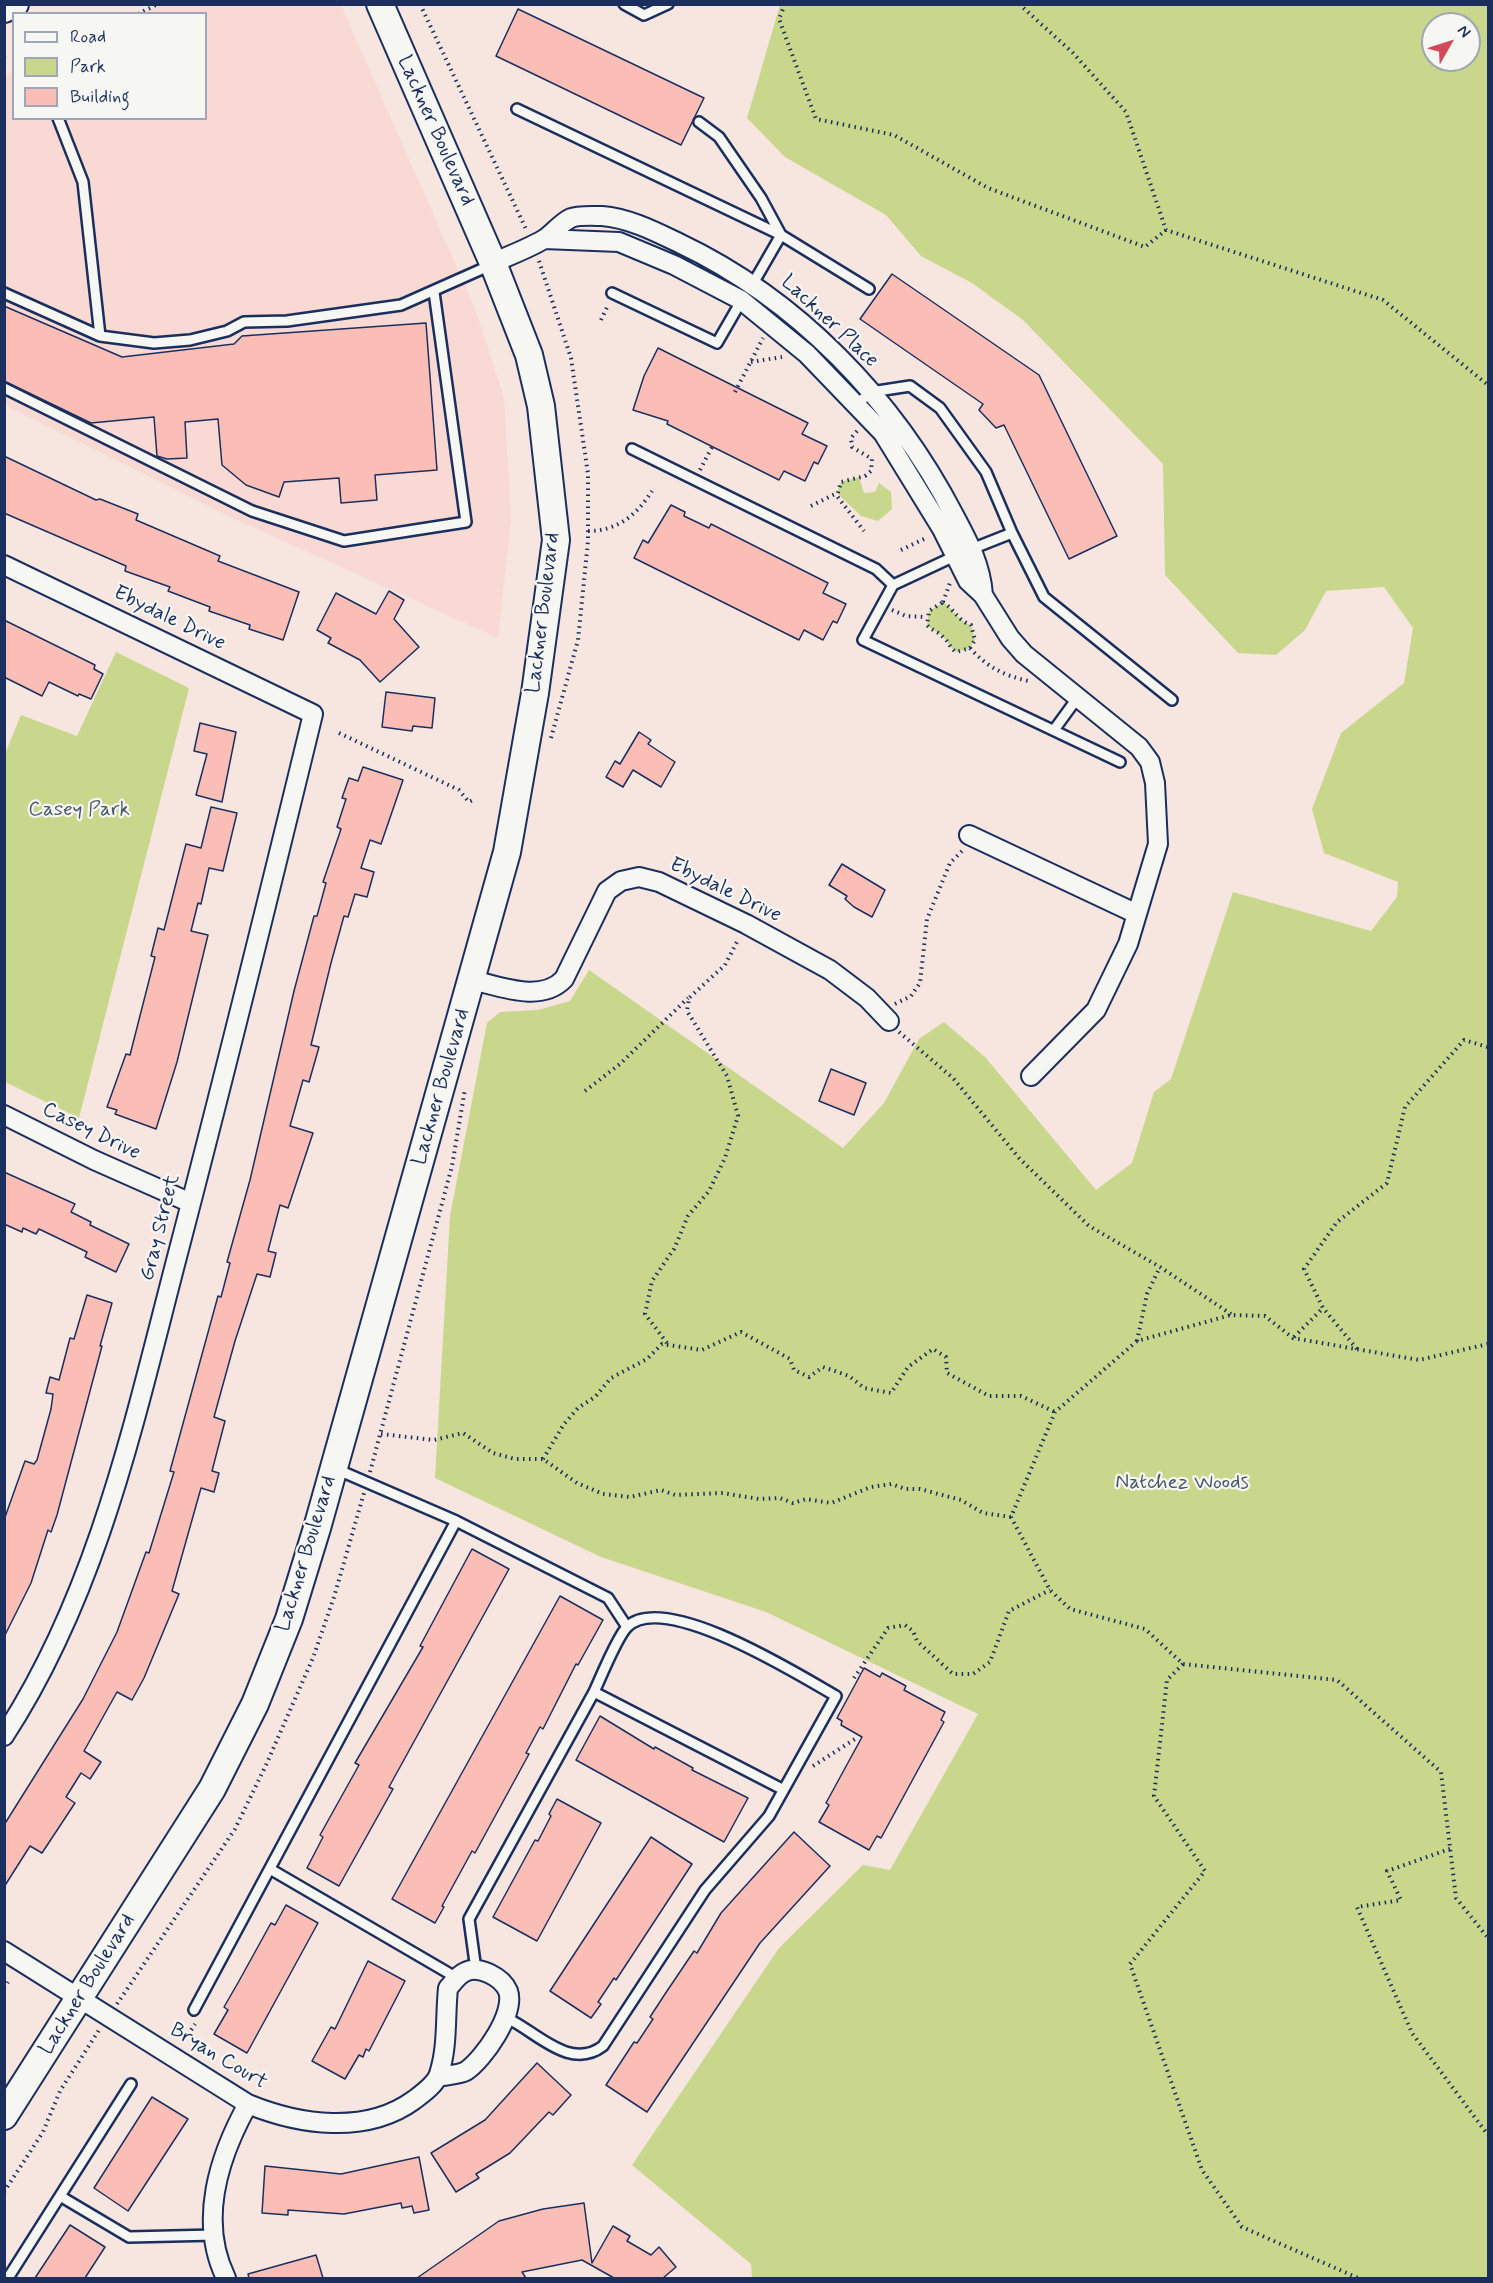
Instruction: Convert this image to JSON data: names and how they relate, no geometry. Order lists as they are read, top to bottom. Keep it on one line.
{"streets":{"main road":["Lackner Boulevard"],"street":["Lackner Place","Ebydale Drive","Casey Drive","Gray Street","Bryan Court"]},"crossings":[["Lackner Boulevard","Lackner Place"],["Lackner Boulevard","Ebydale Drive"],["Lackner Boulevard","Bryan Court"],["Ebydale Drive","Gray Street"],["Casey Drive","Gray Street"]],"parks":["Casey Park","Natchez Woods"],"legend":["Road","Park","Building"],"north":"top right"}
